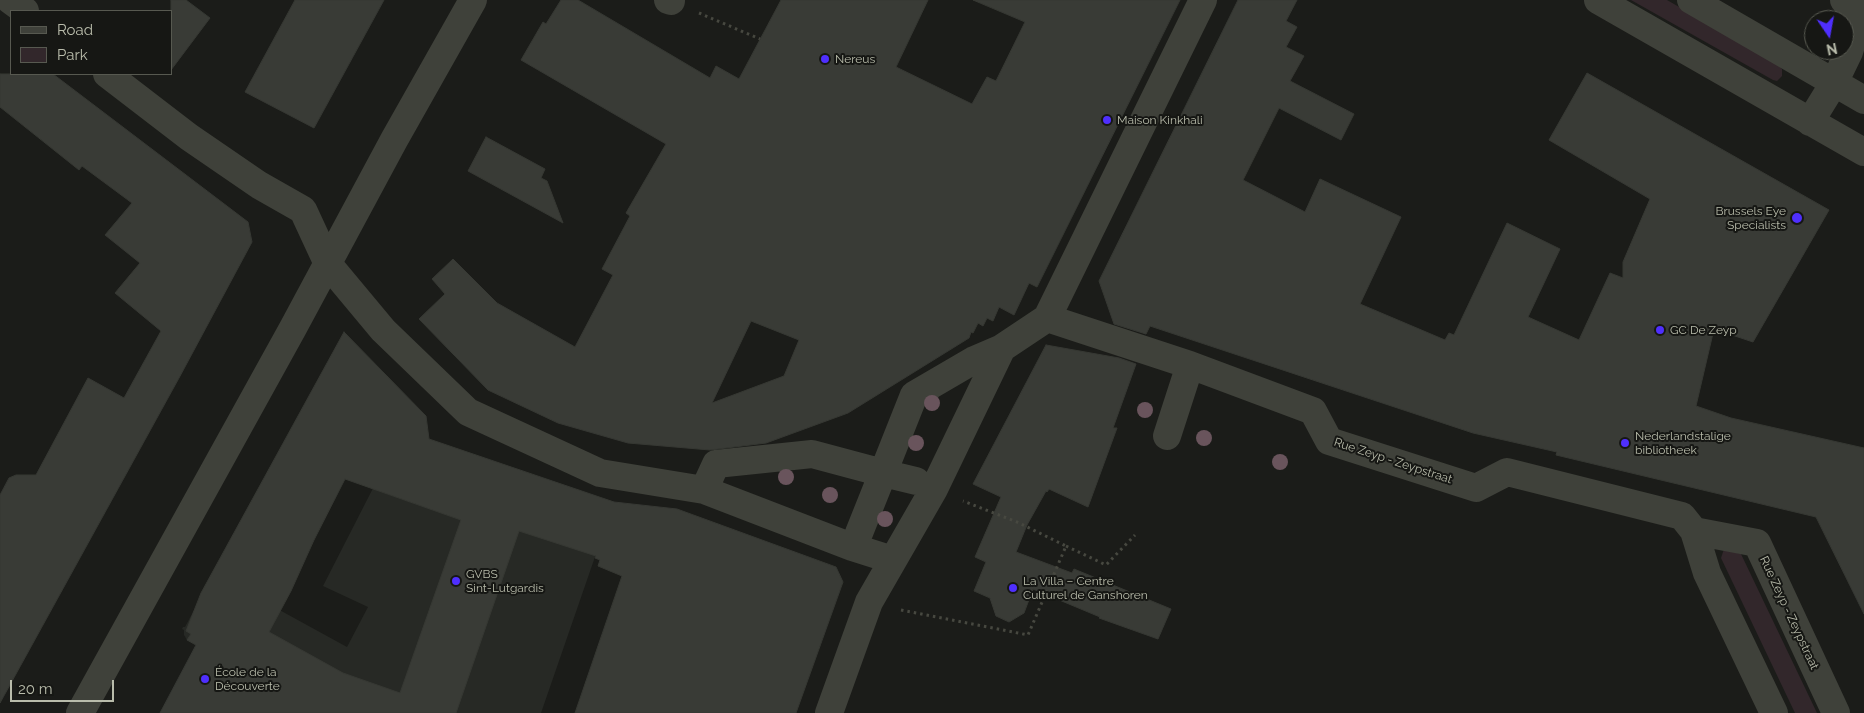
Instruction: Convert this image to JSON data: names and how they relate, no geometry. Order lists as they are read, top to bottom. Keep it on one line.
{"streets":{"street":["Rue Zeyp - Zeypstraat"]},"places":["Nereus","Maison Kinkhali","Brussels Eye Specialists","GC De Zeyp","Nederlandstalige bibliotheek","GVBS Sint-Lutgardis","La Villa – Centre Culturel de Ganshoren","École de la Découverte"],"legend":["Road","Park"],"scale_bar":"20 m","north":"bottom"}
